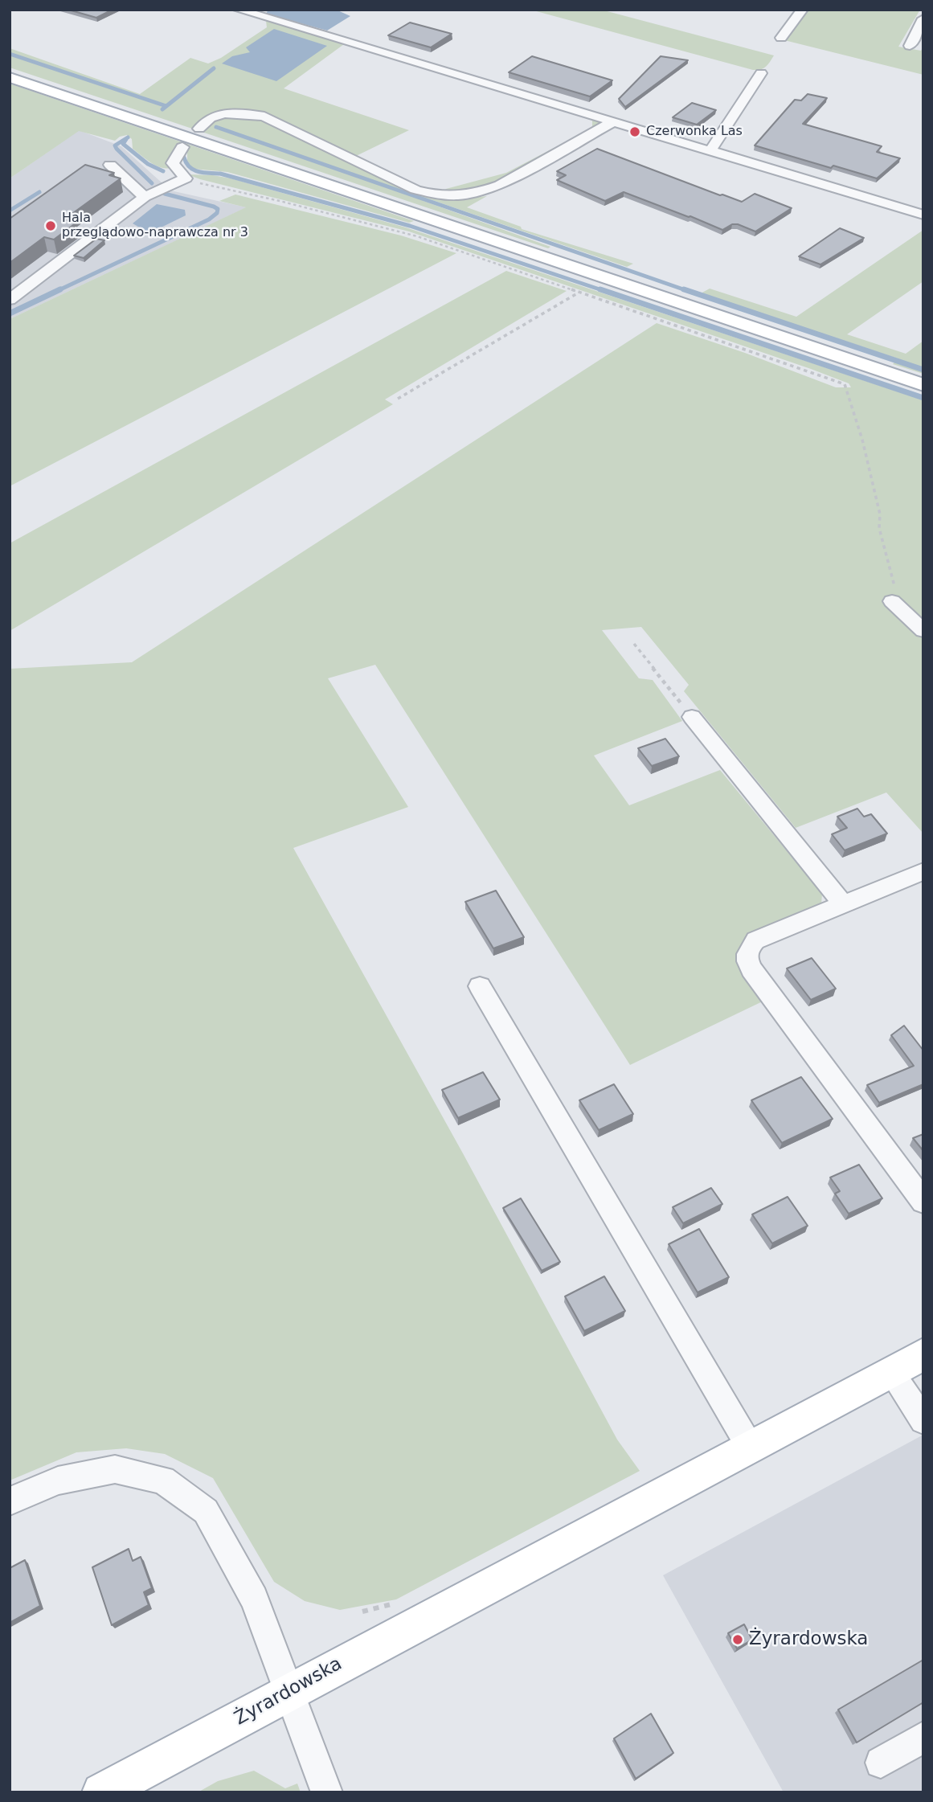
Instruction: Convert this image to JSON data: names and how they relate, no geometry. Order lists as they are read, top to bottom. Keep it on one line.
{"streets":{"main road":["Żyrardowska"]},"places":["Czerwonka Las","Hala przeglądowo-naprawcza nr 3","Żyrardowska"]}
